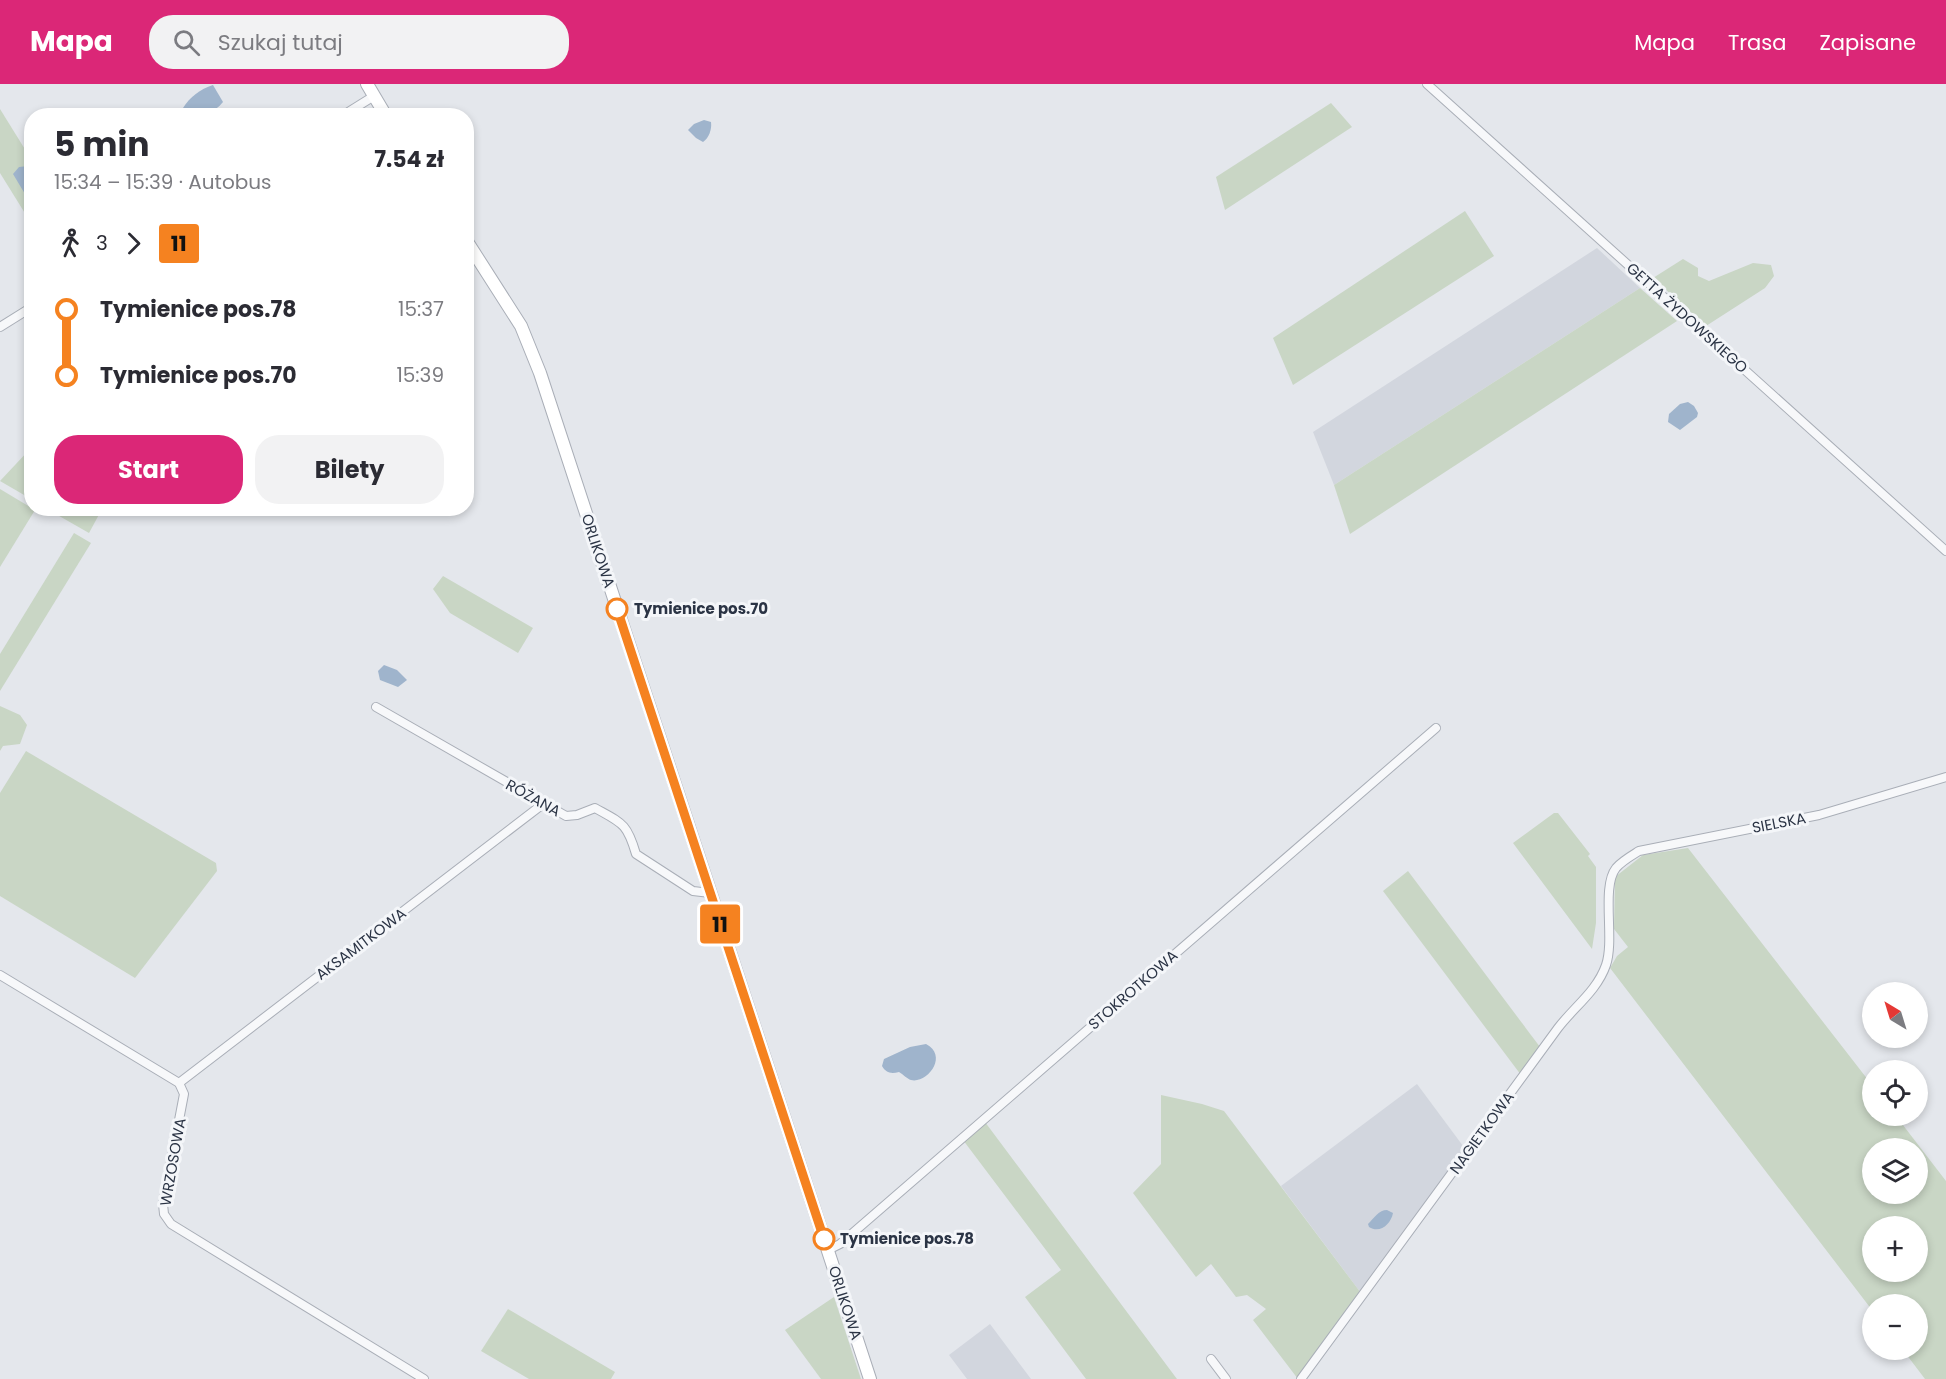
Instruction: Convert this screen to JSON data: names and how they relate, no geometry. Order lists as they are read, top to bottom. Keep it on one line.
{"streets":{"street":["GETTA ŻYDOWSKIEGO","ORLIKOWA","RÓŻANA","SIELSKA","AKSAMITKOWA","STOKROTKOWA","NAGIETKOWA","WRZOSOWA"]},"crossings":[["ORLIKOWA","RÓŻANA"],["ORLIKOWA","STOKROTKOWA"],["RÓŻANA","AKSAMITKOWA"],["SIELSKA","NAGIETKOWA"],["AKSAMITKOWA","WRZOSOWA"]],"places":["Tymienice pos.70","Tymienice pos.78"],"lines":["bus line 11"],"north":"top left","page":{"header":"Mapa","search":"Szukaj tutaj","nav":["Mapa","Trasa","Zapisane"],"on_map":"11","heading":["5 min","15:34 – 15:39 · Autobus","7.54 zł"],"legs":["3","11"],"list":[{"name":"Tymienice pos.78","value":"15:37"},{"name":"Tymienice pos.70","value":"15:39"}],"buttons":["Start","Bilety"],"map_buttons":["+","−"]}}
